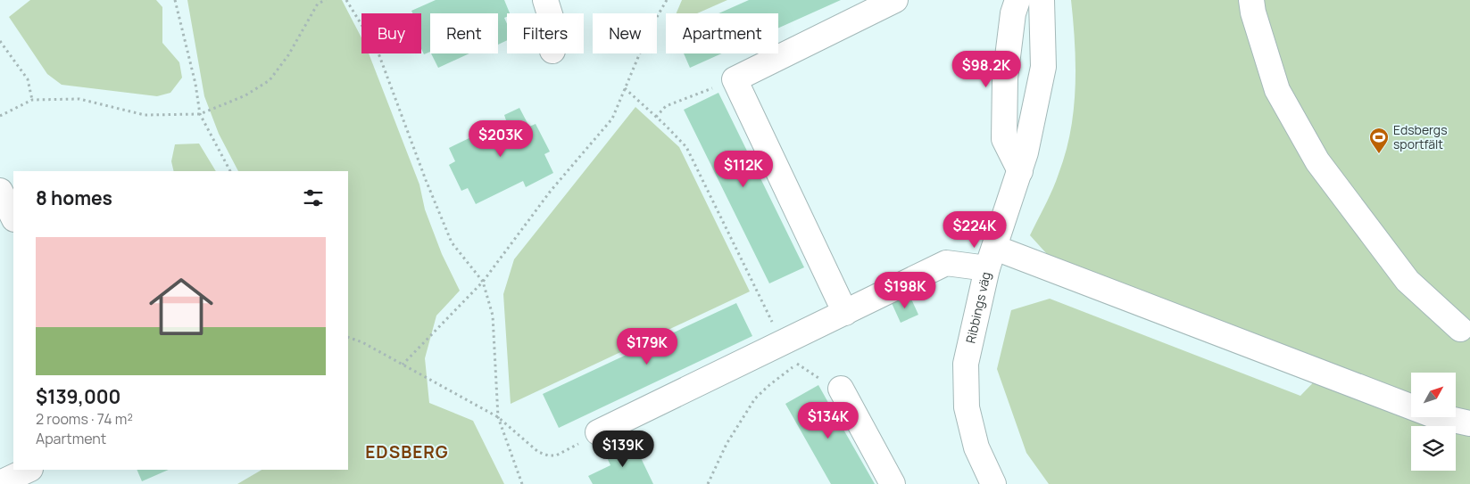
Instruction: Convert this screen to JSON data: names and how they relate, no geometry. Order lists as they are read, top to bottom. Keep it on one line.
{"streets":{"street":["Ribbings väg"]},"districts":["EDSBERG"],"places":{"sports":["Edsbergs sportfält"]},"north":"top right","page":{"chip":["Buy","Rent","Filters","New","Apartment"],"price":["$98.2K","$203K","$112K","$224K","$198K","$179K","$134K","$139K"],"heading":"8 homes","list":[{"name":"$139,000","note":"2 rooms · 74 m² · Apartment"}]}}
